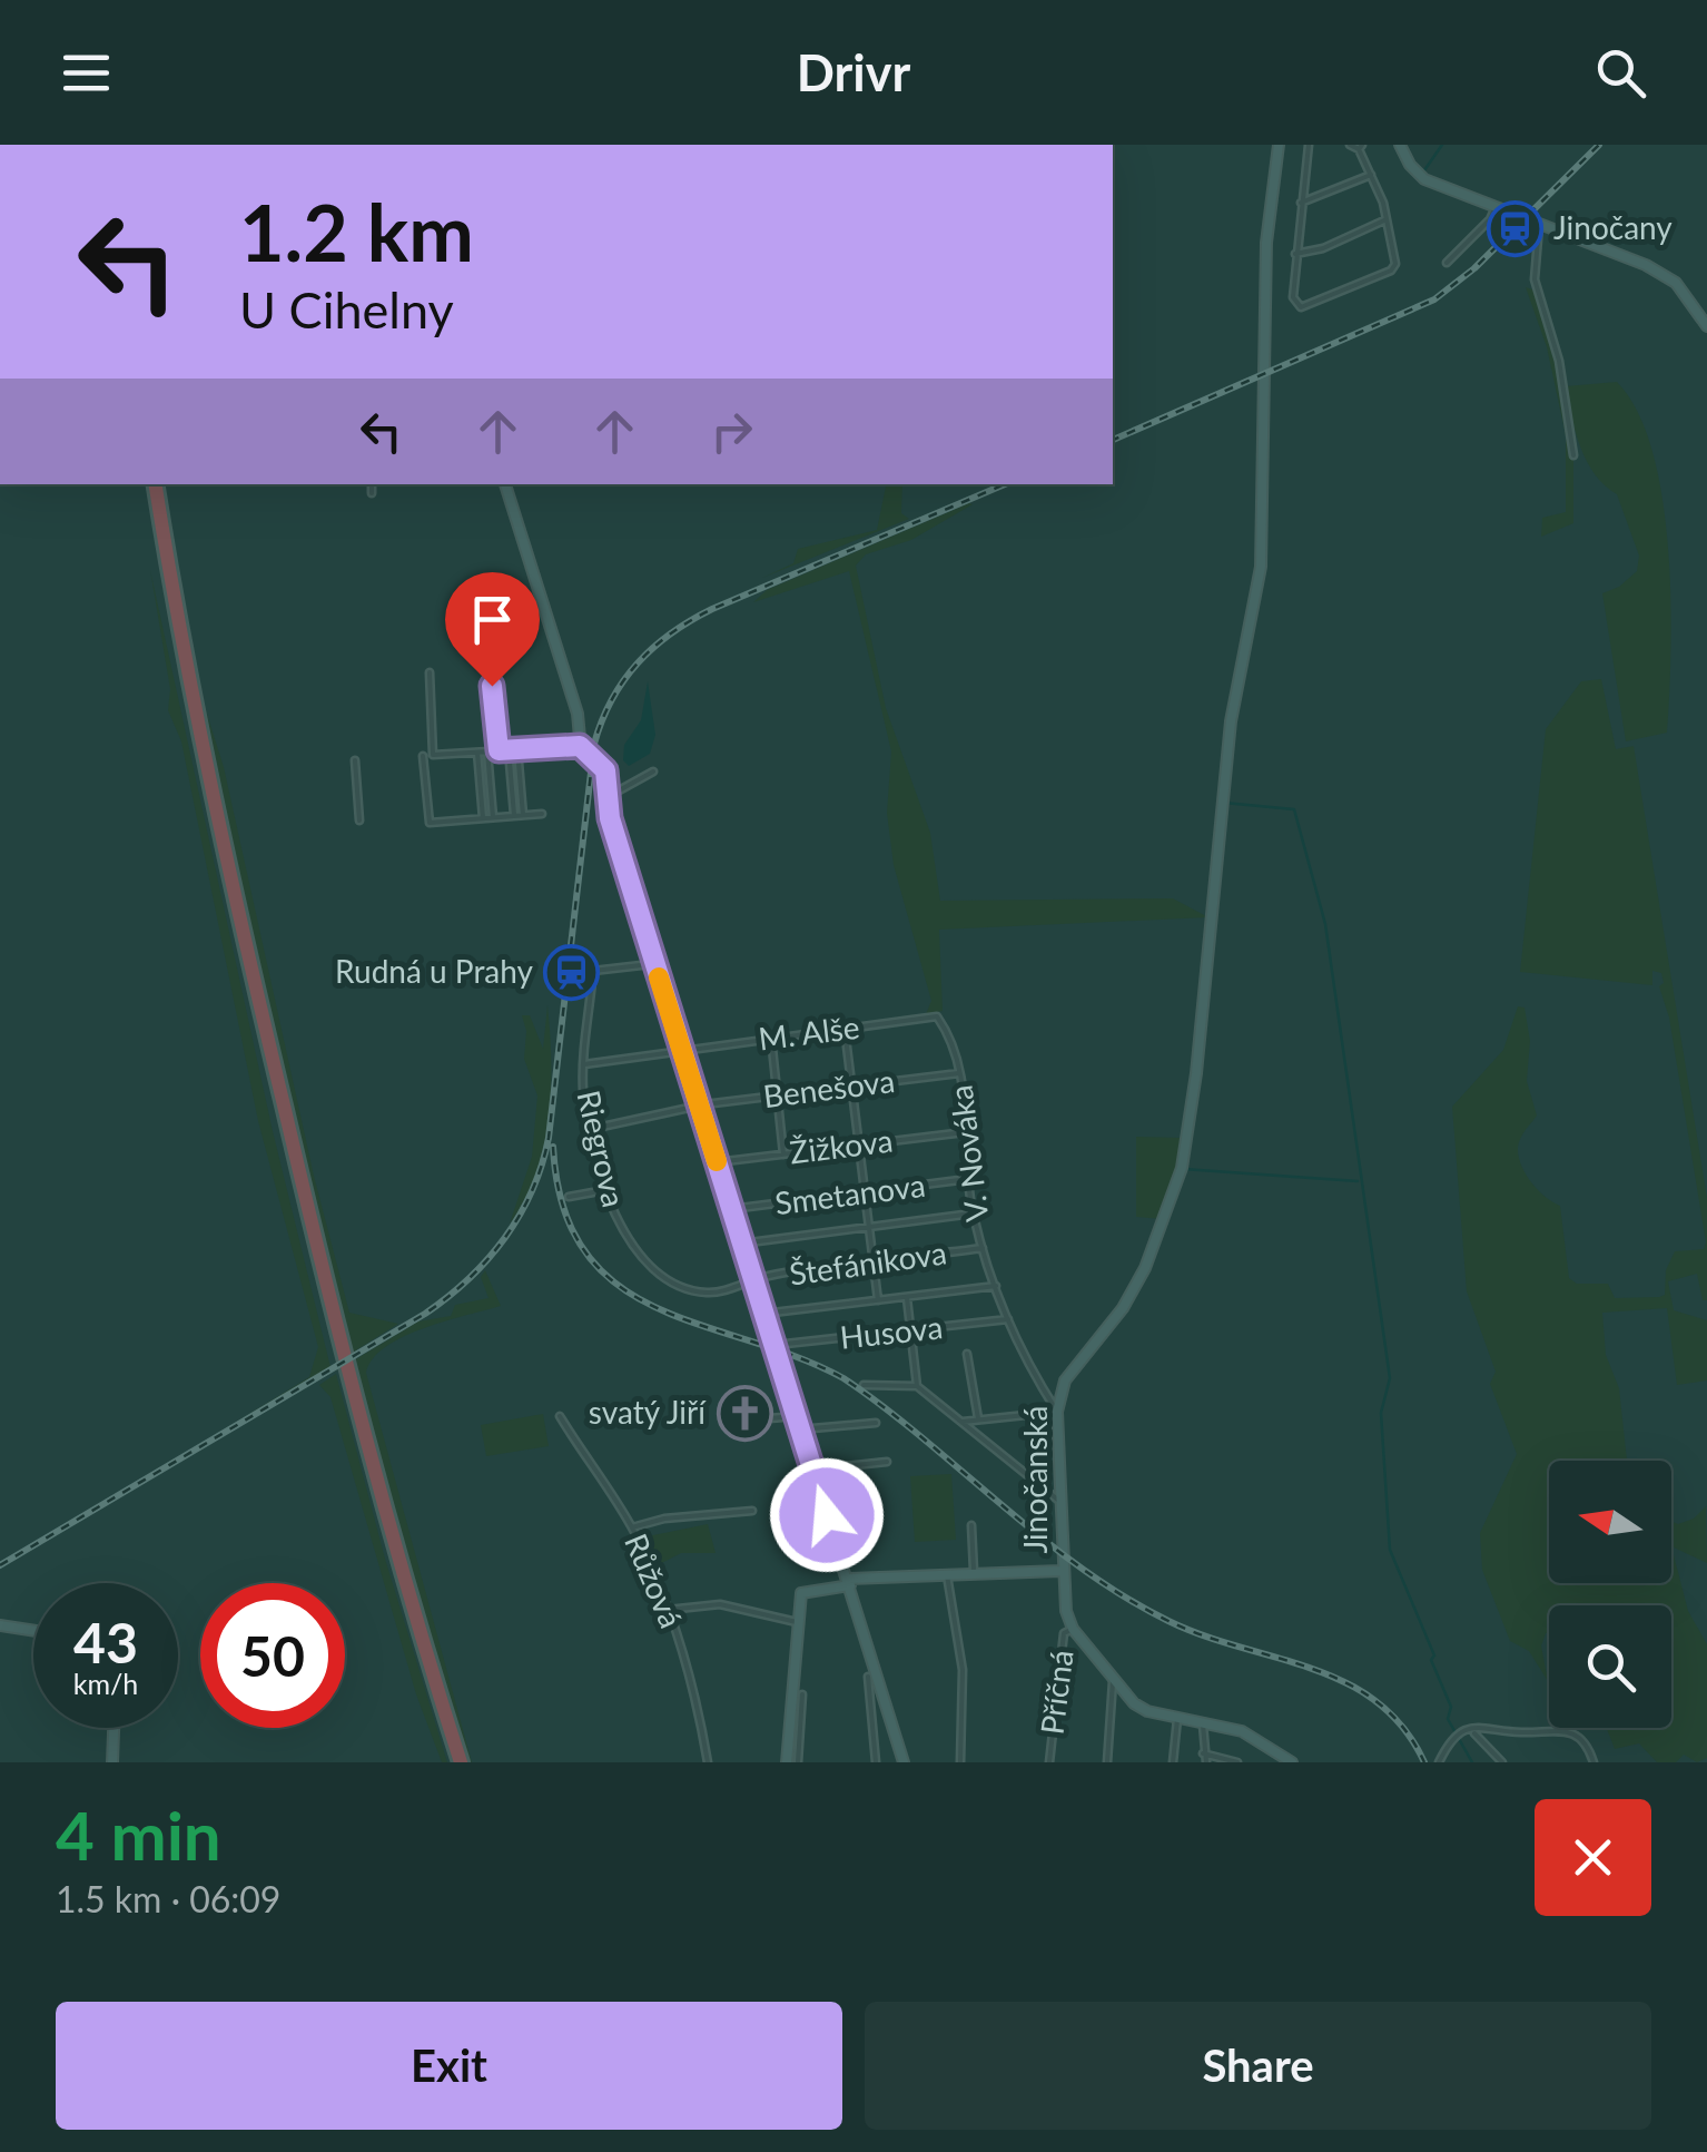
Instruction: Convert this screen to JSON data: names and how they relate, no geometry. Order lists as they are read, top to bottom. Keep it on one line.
{"streets":{"street":["M. Alše","Benešova","Žižkova","Riegrova","V. Nováka","Smetanova","Štefánikova","Husova","Jinočanská","Růžová","Příčná"]},"crossings":[["M. Alše","Riegrova"],["M. Alše","V. Nováka"],["Benešova","Riegrova"],["Benešova","V. Nováka"],["Žižkova","V. Nováka"],["Riegrova","Štefánikova"],["V. Nováka","Smetanova"],["V. Nováka","Štefánikova"],["V. Nováka","Husova"],["V. Nováka","Jinočanská"],["Jinočanská","Příčná"]],"places":{"station":["Jinočany","Rudná u Prahy"],"church":["svatý Jiří"]},"north":"left","page":{"header":"Drivr","turn":["1.2 km","U Cihelny"],"speed":"43 km/h","limit":"50","heading":["4 min","1.5 km · 06:09"],"buttons":["Exit","Share"]}}
